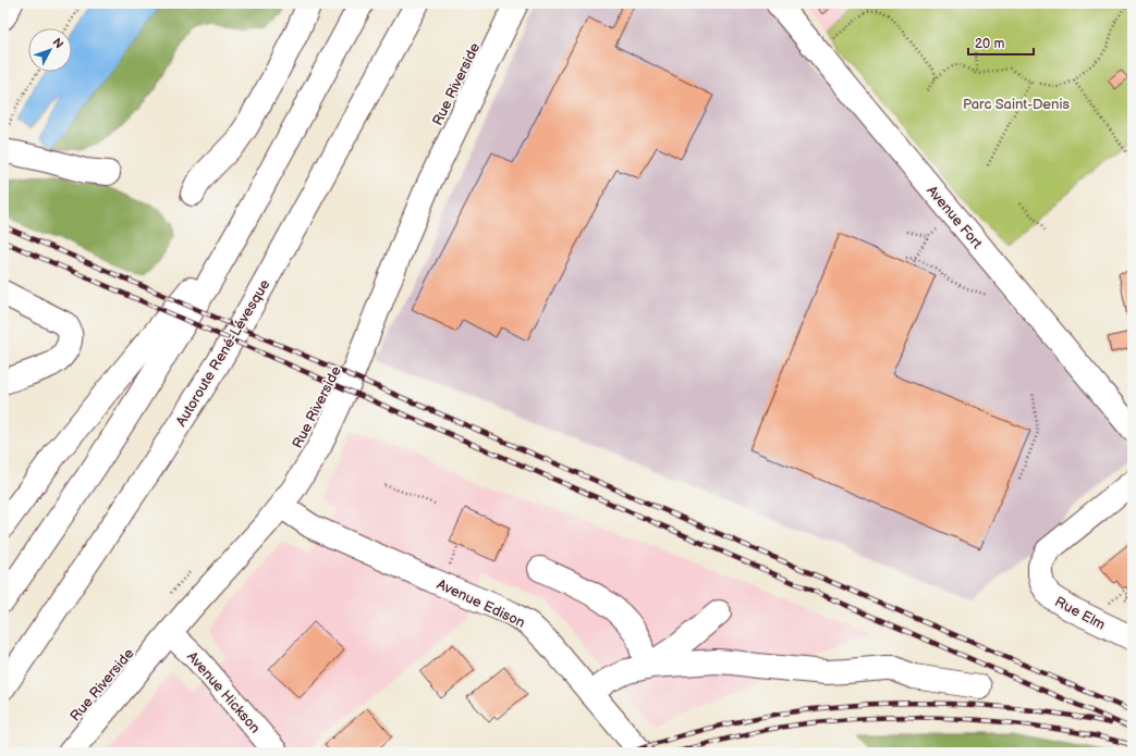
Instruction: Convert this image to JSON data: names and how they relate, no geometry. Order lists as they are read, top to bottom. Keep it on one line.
{"streets":{"main road":["Rue Riverside","Avenue Fort","Autoroute René-Lévesque","Avenue Edison","Rue Elm","Avenue Hickson"]},"crossings":[["Rue Riverside","Avenue Edison"],["Rue Riverside","Avenue Hickson"]],"parks":["Parc Saint-Denis"],"scale_bar":"20 m","north":"top right"}
